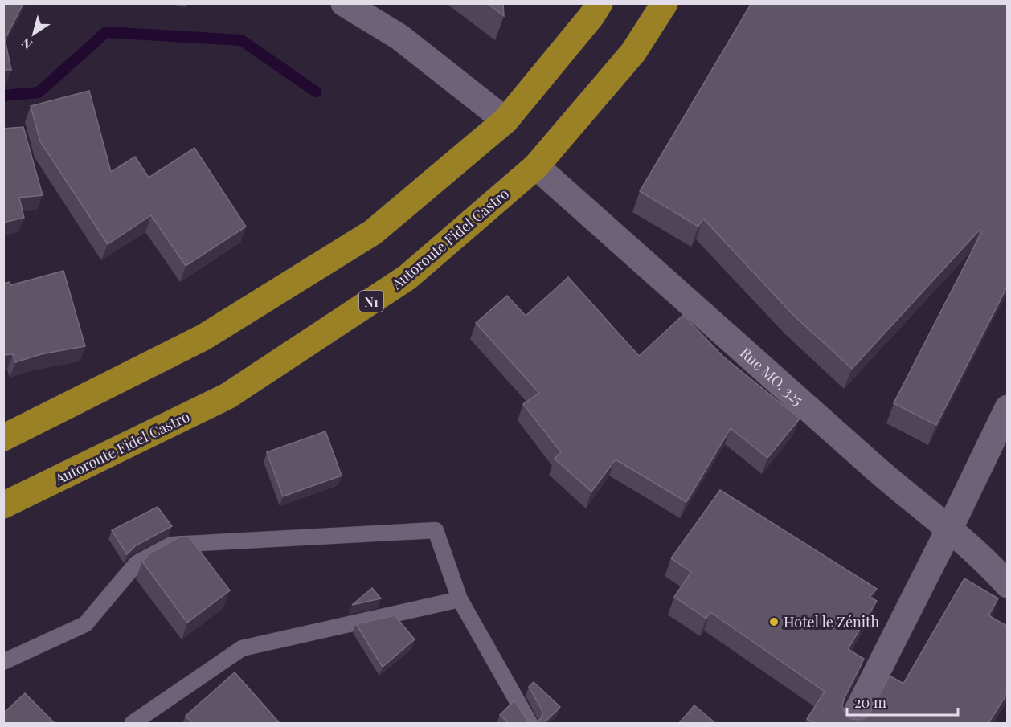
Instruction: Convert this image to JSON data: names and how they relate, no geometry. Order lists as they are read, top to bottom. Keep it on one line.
{"streets":{"highway":["Autoroute Fidel Castro","N1"],"street":["Rue MO. 325"]},"crossings":[["Autoroute Fidel Castro","Rue MO. 325"]],"places":["Hotel le Zénith"],"scale_bar":"20 m","north":"bottom left"}
